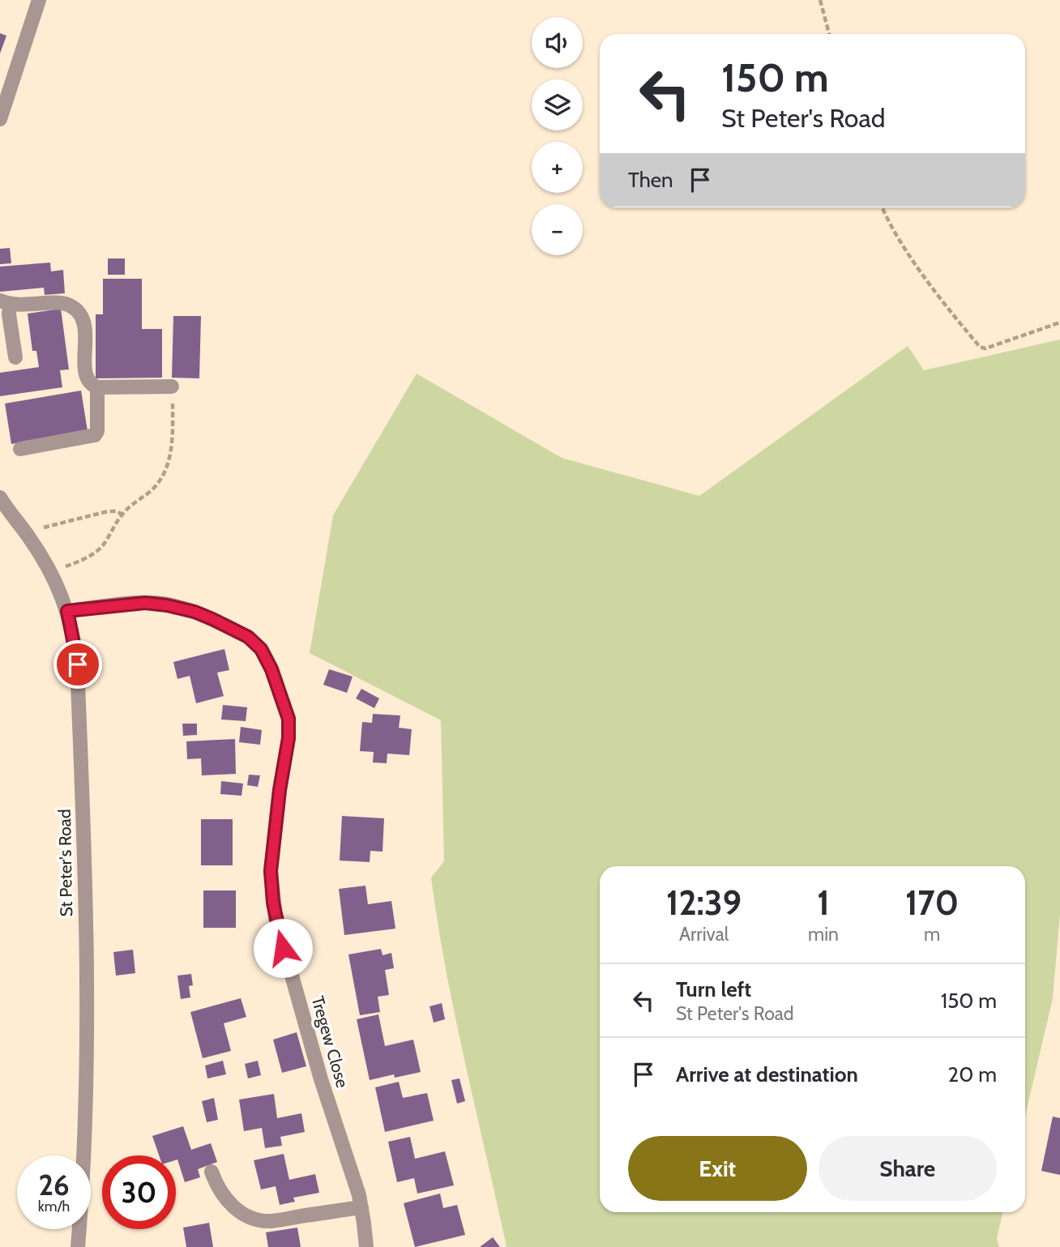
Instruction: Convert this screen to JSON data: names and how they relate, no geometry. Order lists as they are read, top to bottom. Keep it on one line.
{"streets":{"street":["St Peter's Road","Tregew Close"]},"crossings":[["St Peter's Road","Tregew Close"]],"page":{"map_buttons":["+","−"],"turn":["150 m","St Peter's Road"],"then":"Then","eta":["12:39","Arrival","1","min","170","m"],"list":[{"name":"Turn left","note":"St Peter's Road","value":"150 m"},{"name":"Arrive at destination","value":"20 m"}],"buttons":["Exit","Share"],"speed":"26 km/h","limit":"30"}}
